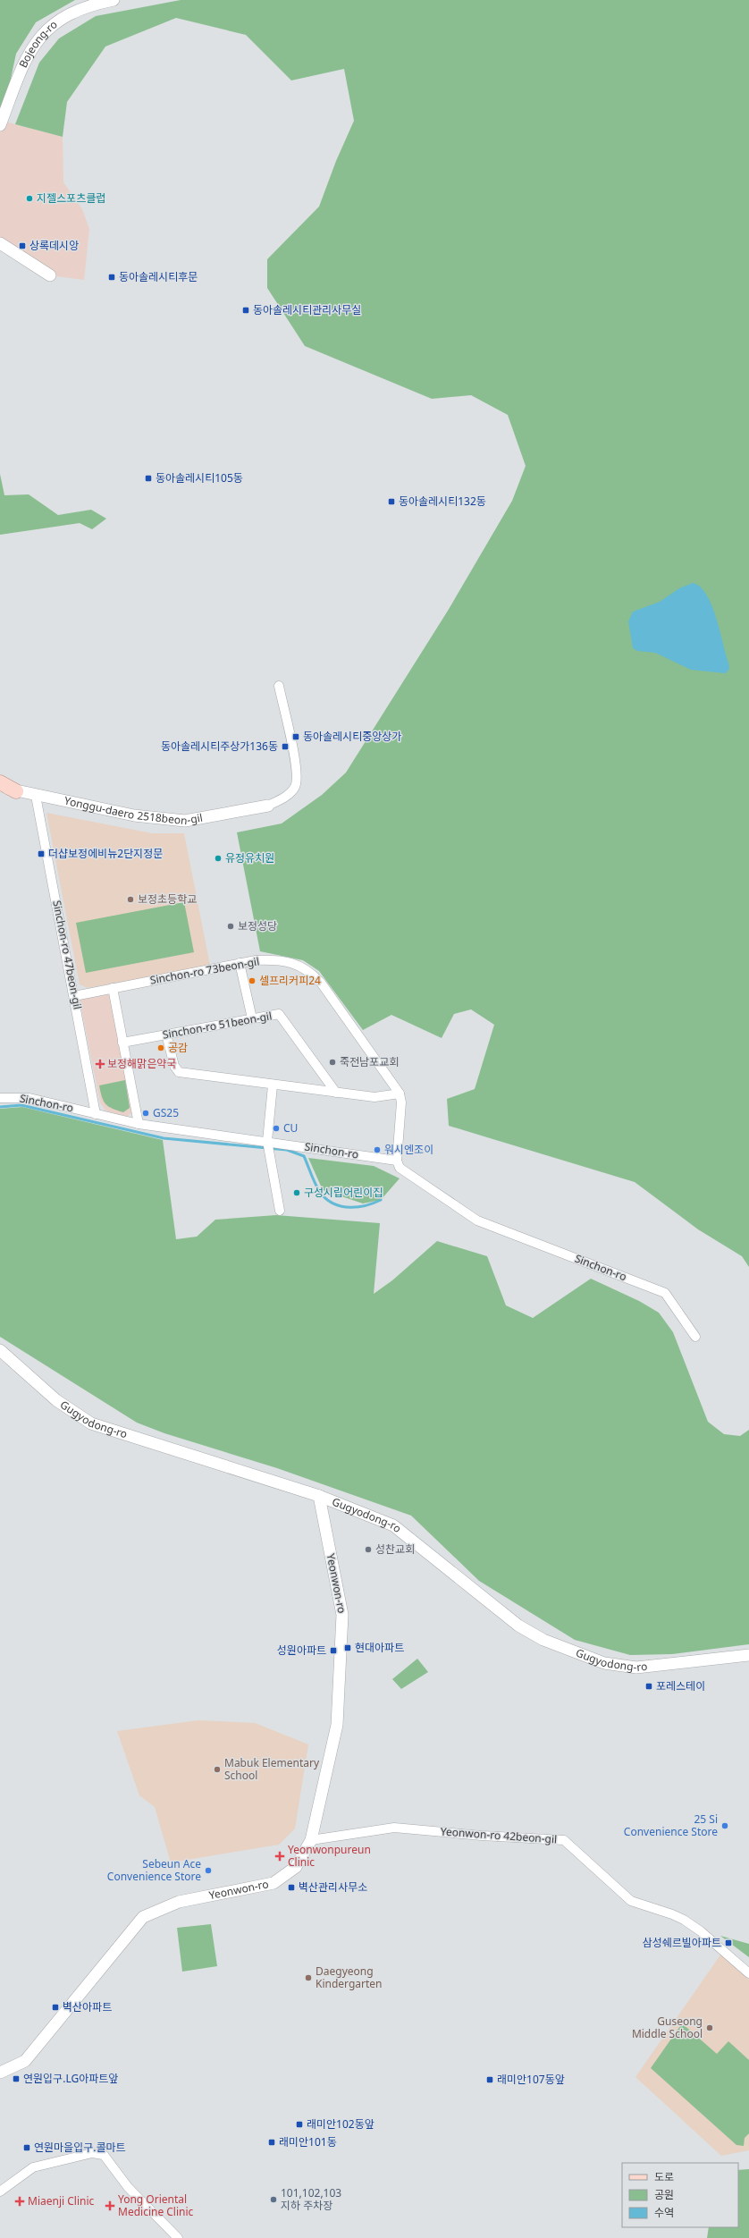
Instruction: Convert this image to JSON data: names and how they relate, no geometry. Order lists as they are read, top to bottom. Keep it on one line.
{"streets":{"street":["Bojeong-ro","Yonggu-daero 2518beon-gil","Sinchon-ro 47beon-gil","Sinchon-ro 73beon-gil","Sinchon-ro 51beon-gil","Sinchon-ro","Gugyodong-ro","Yeonwon-ro","Yeonwon-ro 42beon-gil"]},"crossings":[["Yonggu-daero 2518beon-gil","Sinchon-ro 47beon-gil"],["Sinchon-ro 47beon-gil","Sinchon-ro 73beon-gil"],["Sinchon-ro 47beon-gil","Sinchon-ro"],["Gugyodong-ro","Yeonwon-ro"],["Yeonwon-ro","Yeonwon-ro 42beon-gil"]],"places":{"other":["지젤스포츠클럽","유정유치원","보정초등학교","보정성당","셀프리커피24","공감","죽전남포교회","GS25","CU","워시엔조이","구성시립어린이집","성찬교회","Mabuk Elementary School","25 Si Convenience Store","Sebeun Ace Convenience Store","Daegyeong Kindergarten","Guseong Middle School","101,102,103 지하 주차장"],"transit":["상록데시앙","동아솔레시티후문","동아솔레시티관리사무실","동아솔레시티105동","동아솔레시티132동","동아솔레시티중앙상가","동아솔레시티주상가136동","더샵보정에비뉴2단지정문","현대아파트","성원아파트","포레스테이","벽산관리사무소","삼성쉐르빌아파트","벽산아파트","연원입구.LG아파트앞","래미안107동앞","래미안102동앞","래미안101동","연원마을입구.콜마트"],"health":["보정해맑은약국","Yeonwonpureun Clinic","Miaenji Clinic","Yong Oriental Medicine Clinic"]},"legend":["도로","공원","수역"]}
